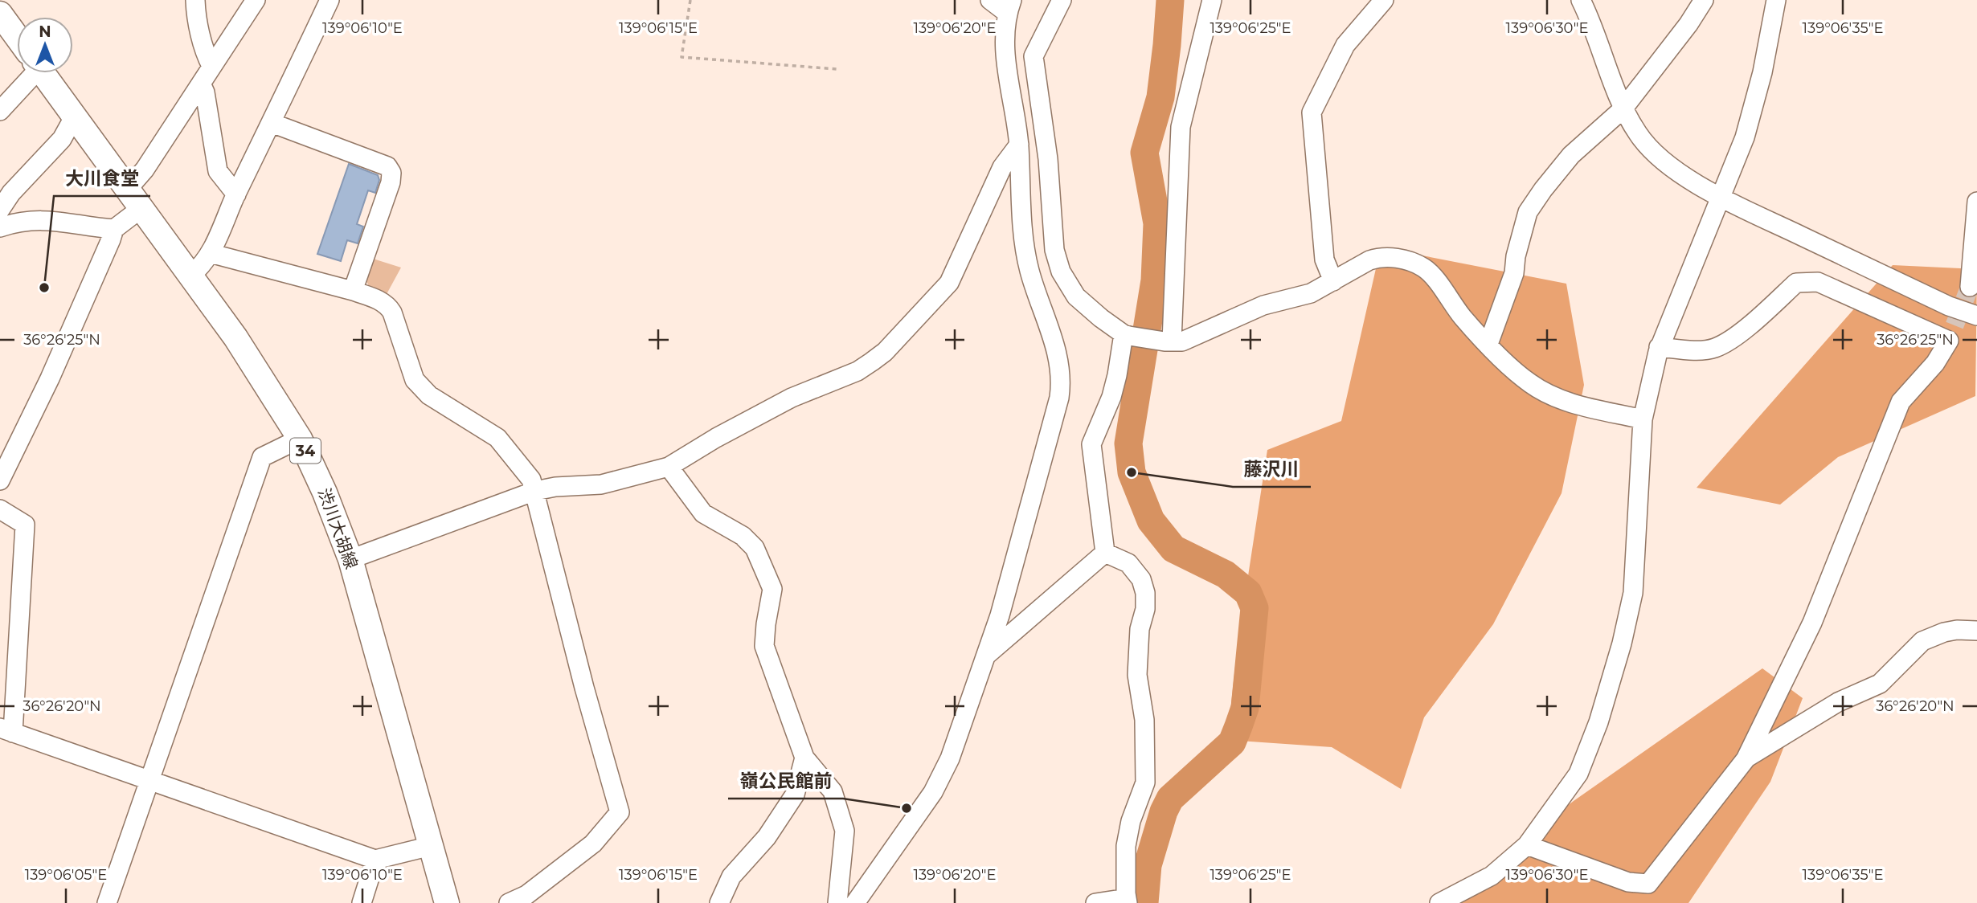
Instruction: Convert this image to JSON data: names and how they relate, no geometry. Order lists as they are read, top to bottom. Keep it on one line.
{"streets":{"main road":["34","渋川大胡線"]},"places":["大川食堂","藤沢川","嶺公民館前"],"north":"top","coordinates":["139°06'10\"E","139°06'15\"E","139°06'20\"E","139°06'25\"E","139°06'30\"E","139°06'35\"E","36°26'25\"N","36°26'20\"N","139°06'05\"E"]}
